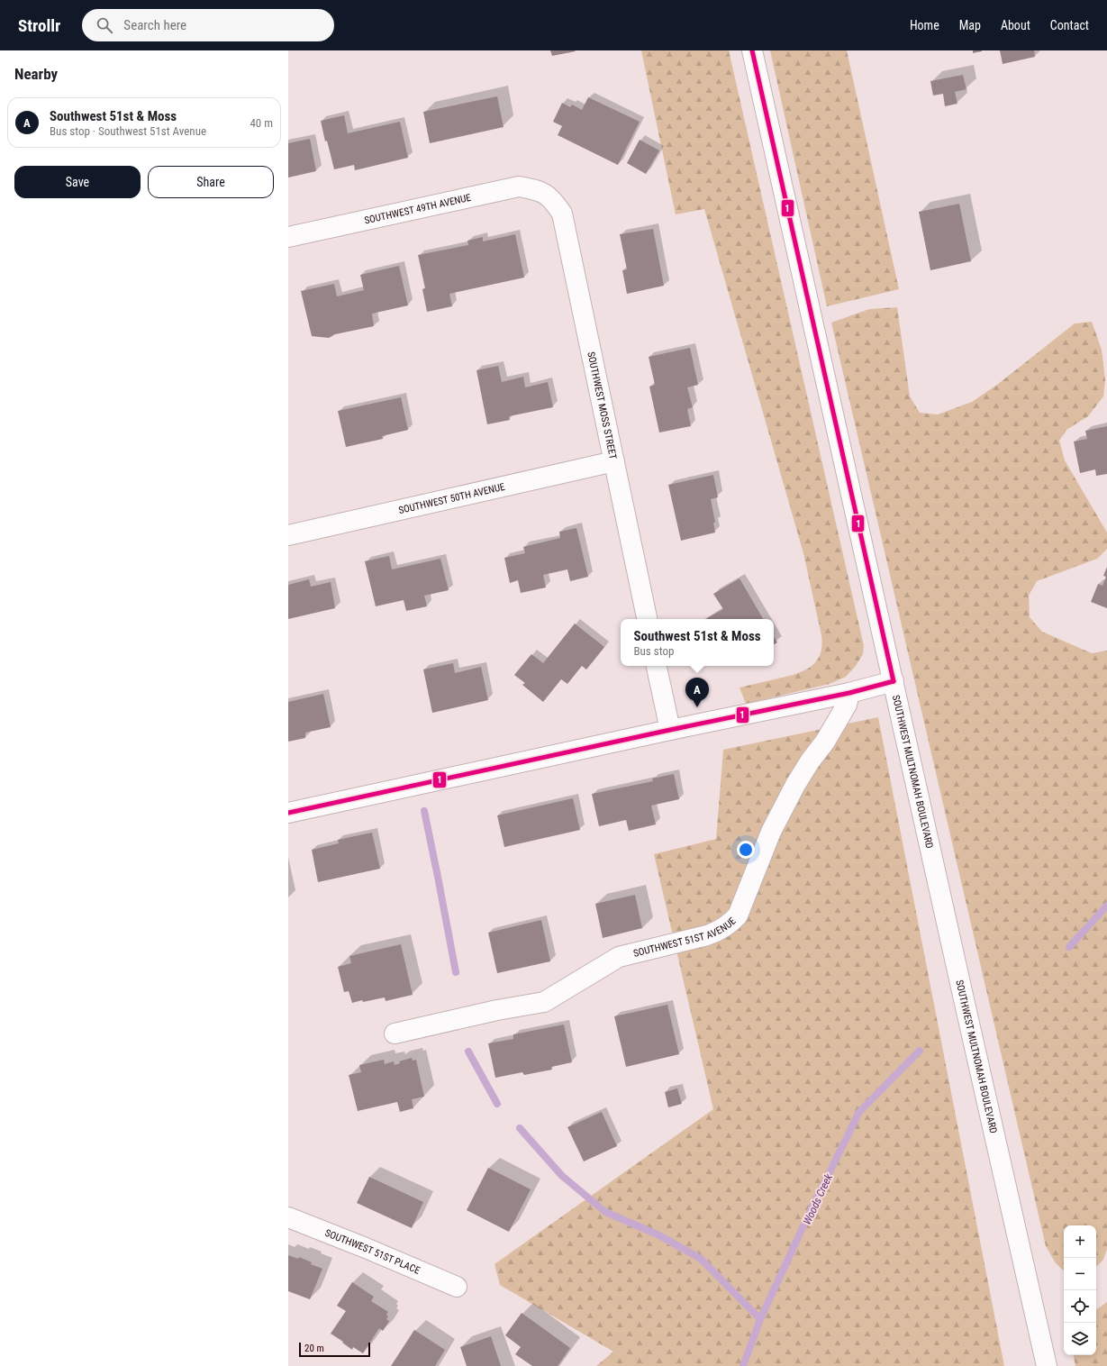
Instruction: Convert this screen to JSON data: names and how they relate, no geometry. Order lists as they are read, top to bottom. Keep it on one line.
{"streets":{"street":["SOUTHWEST 49TH AVENUE","SOUTHWEST MOSS STREET","SOUTHWEST 50TH AVENUE","SOUTHWEST MULTNOMAH BOULEVARD","SOUTHWEST 51ST AVENUE","SOUTHWEST 51ST PLACE"]},"crossings":[["SOUTHWEST 49TH AVENUE","SOUTHWEST MOSS STREET"],["SOUTHWEST MOSS STREET","SOUTHWEST 50TH AVENUE"]],"water":["Woods Creek"],"lines":["transit line 1"],"scale_bar":"20 m","page":{"header":"Strollr","search":"Search here","nav":["Home","Map","About","Contact"],"heading":"Nearby","list":[{"mark":"A","name":"Southwest 51st & Moss","note":"Bus stop · Southwest 51st Avenue","value":"40 m"}],"buttons":["Save","Share"],"popup":["Southwest 51st & Moss","Bus stop"],"pins":"A","map_buttons":["+","−"],"scale":"20 m"}}
